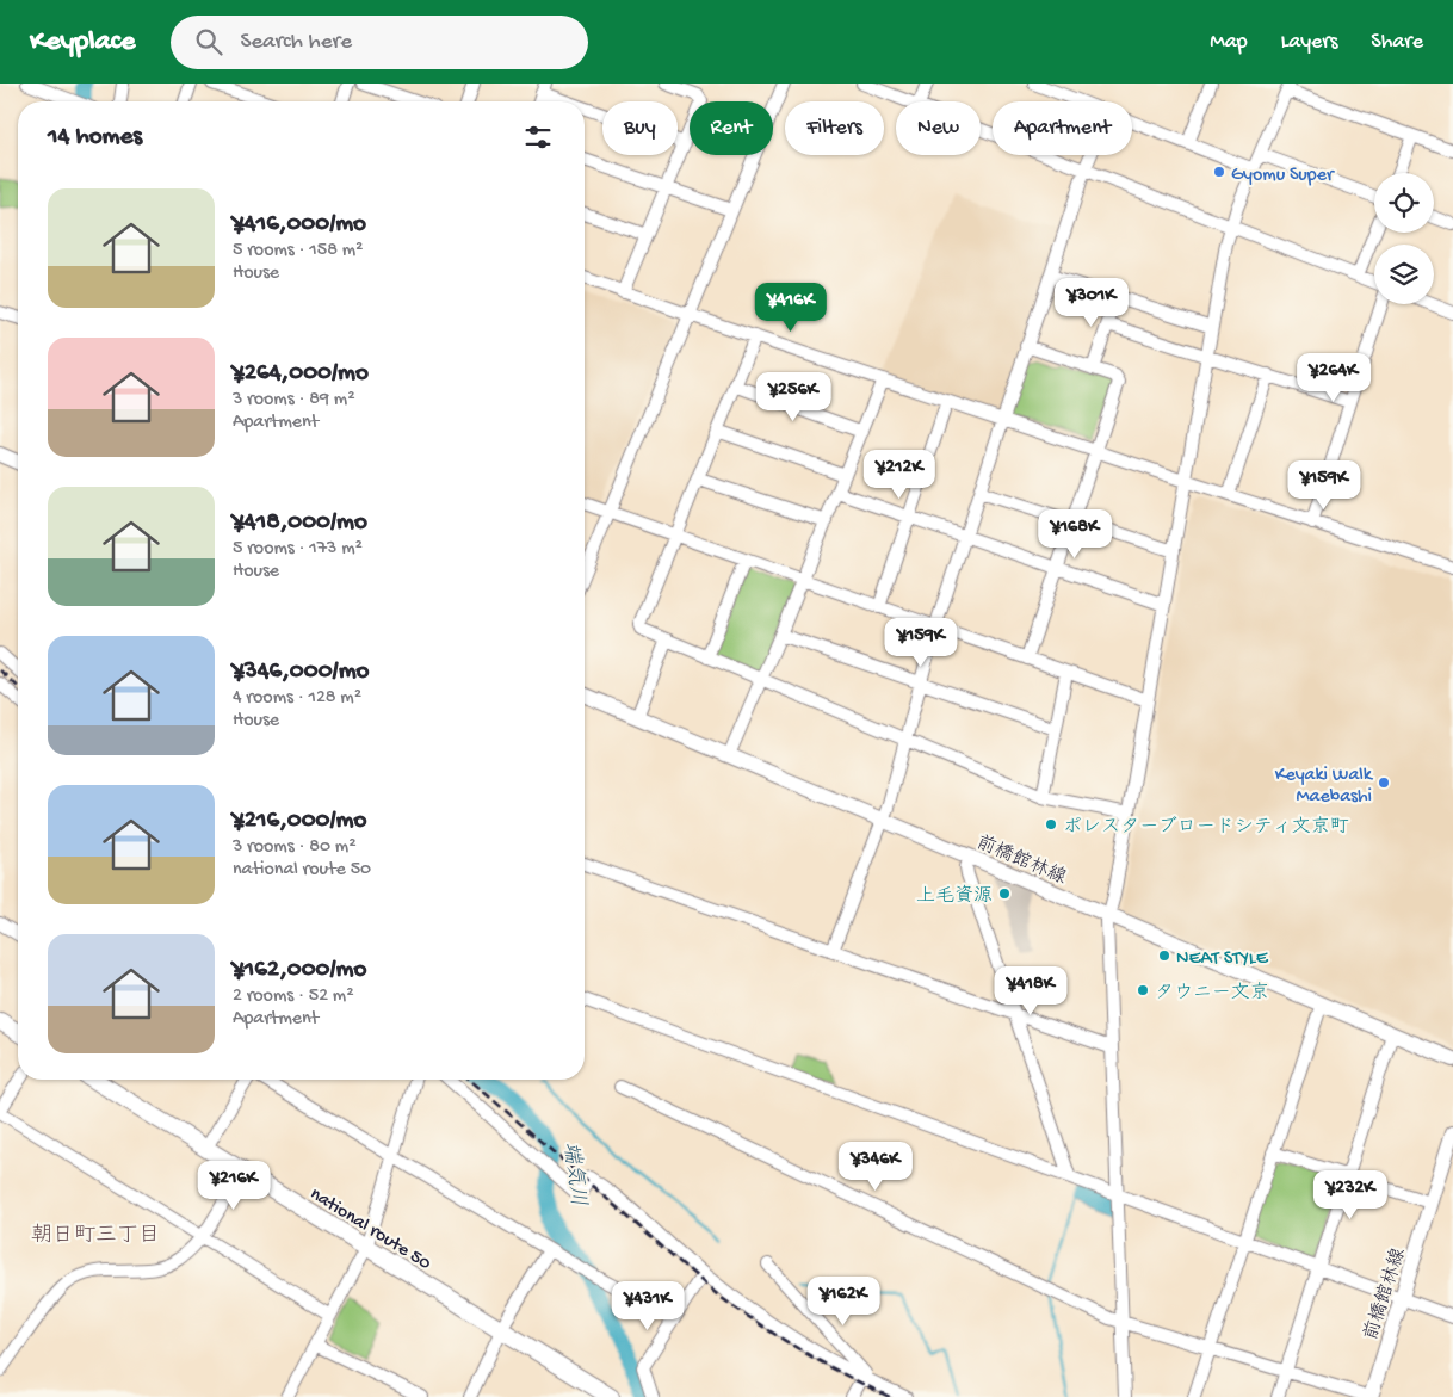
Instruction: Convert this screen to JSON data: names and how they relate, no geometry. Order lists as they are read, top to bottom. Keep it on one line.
{"streets":{"highway":["national route 50"],"main road":["前橋館林線"]},"districts":["朝日町三丁目"],"water":["端気川"],"places":["Gyomu Super","Keyaki Walk Maebashi","ポレスターブロードシティ文京町","上毛資源","NEAT STYLE","タウニー文京"],"page":{"header":"Keyplace","search":"Search here","nav":["Map","Layers","Share"],"chip":["Buy","Rent","Filters","New","Apartment"],"heading":"14 homes","list":[{"name":"¥416,000/mo","note":"5 rooms · 158 m² · House"},{"name":"¥264,000/mo","note":"3 rooms · 89 m² · Apartment"},{"name":"¥418,000/mo","note":"5 rooms · 173 m² · House"},{"name":"¥346,000/mo","note":"4 rooms · 128 m² · House"},{"name":"¥216,000/mo","note":"3 rooms · 80 m² · national route 50"},{"name":"¥162,000/mo","note":"2 rooms · 52 m² · Apartment"}],"price":["¥301K","¥416K","¥264K","¥256K","¥212K","¥159K","¥168K","¥159K","¥418K","¥346K","¥216K","¥232K","¥162K","¥431K"]}}
